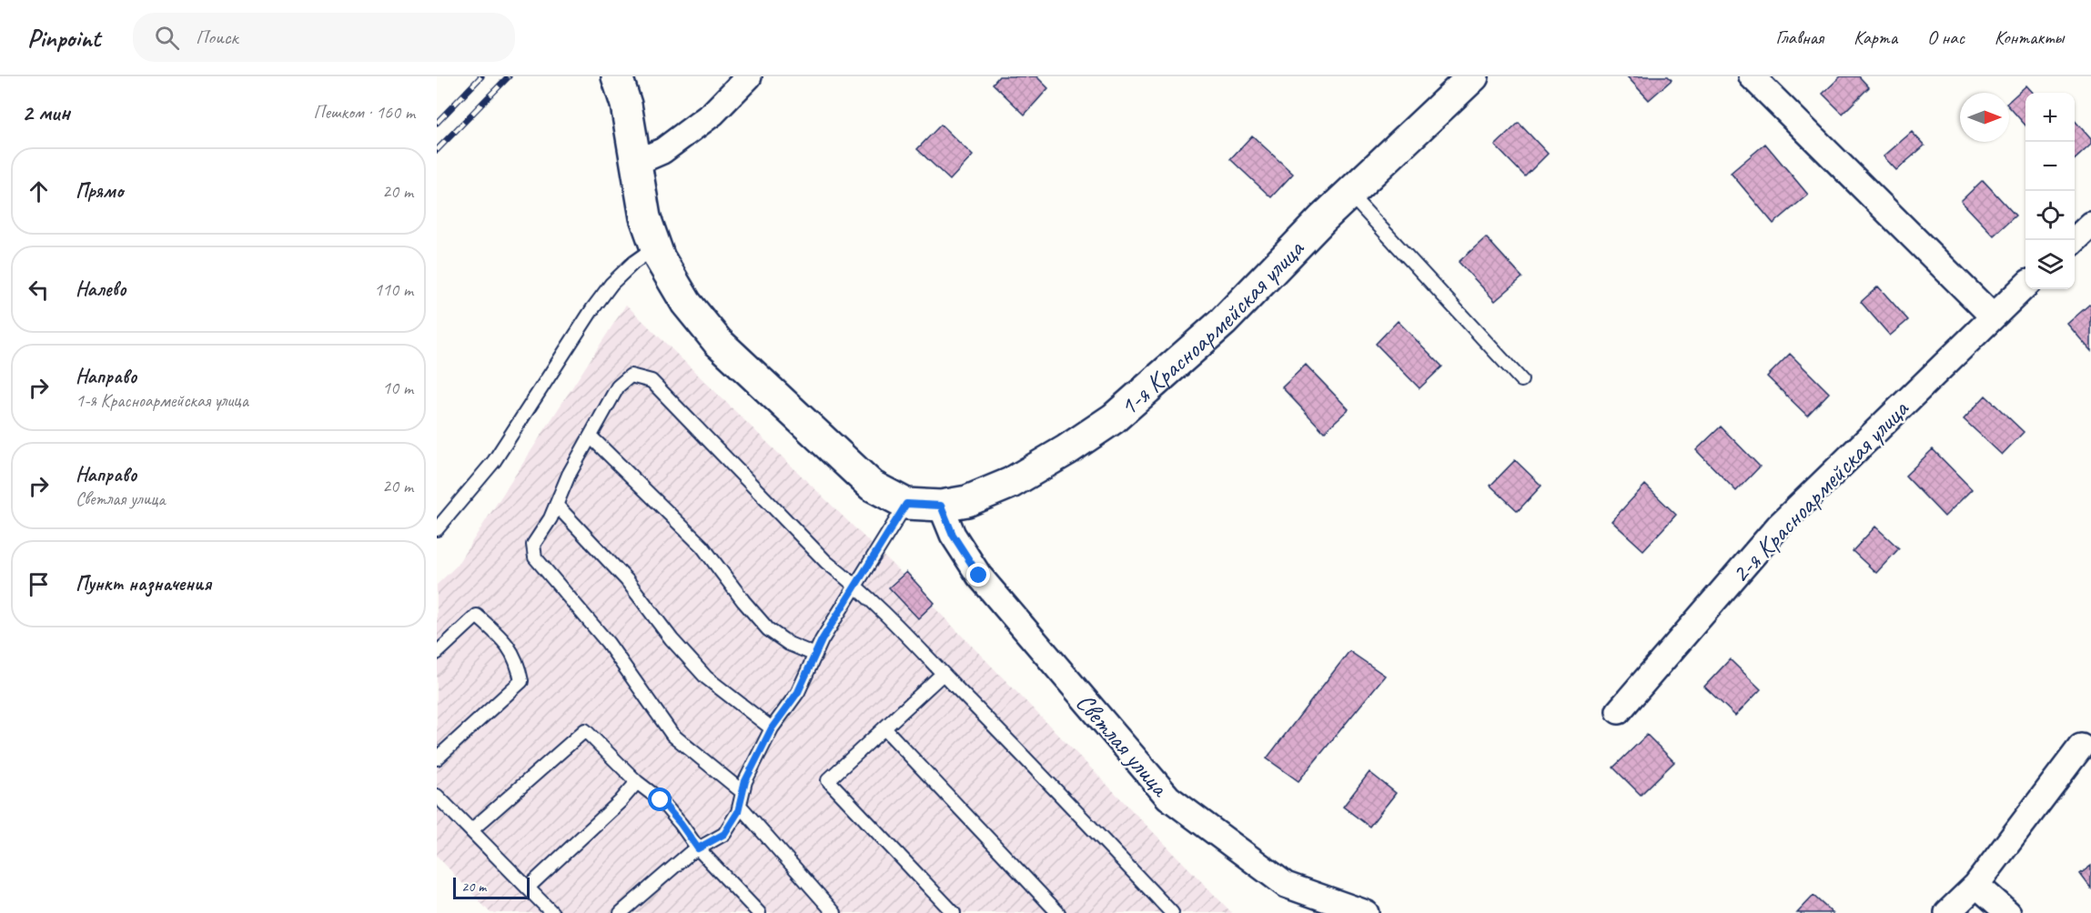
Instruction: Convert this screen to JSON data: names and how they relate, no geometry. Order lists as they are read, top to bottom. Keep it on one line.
{"streets":{"street":["1-я Красноармейская улица","2-я Красноармейская улица","Светлая улица"]},"crossings":[["1-я Красноармейская улица","Светлая улица"]],"scale_bar":"20 m","north":"right","page":{"header":"Pinpoint","search":"Поиск","nav":["Главная","Карта","О нас","Контакты"],"heading":["2 мин","Пешком · 160 m"],"map_buttons":["+","−"],"list":[["Прямо","20 m"],["Налево","110 m"],["Направо","1-я Красноармейская улица","10 m"],["Направо","Светлая улица","20 m"],"Пункт назначения"],"scale":"20 m"}}
